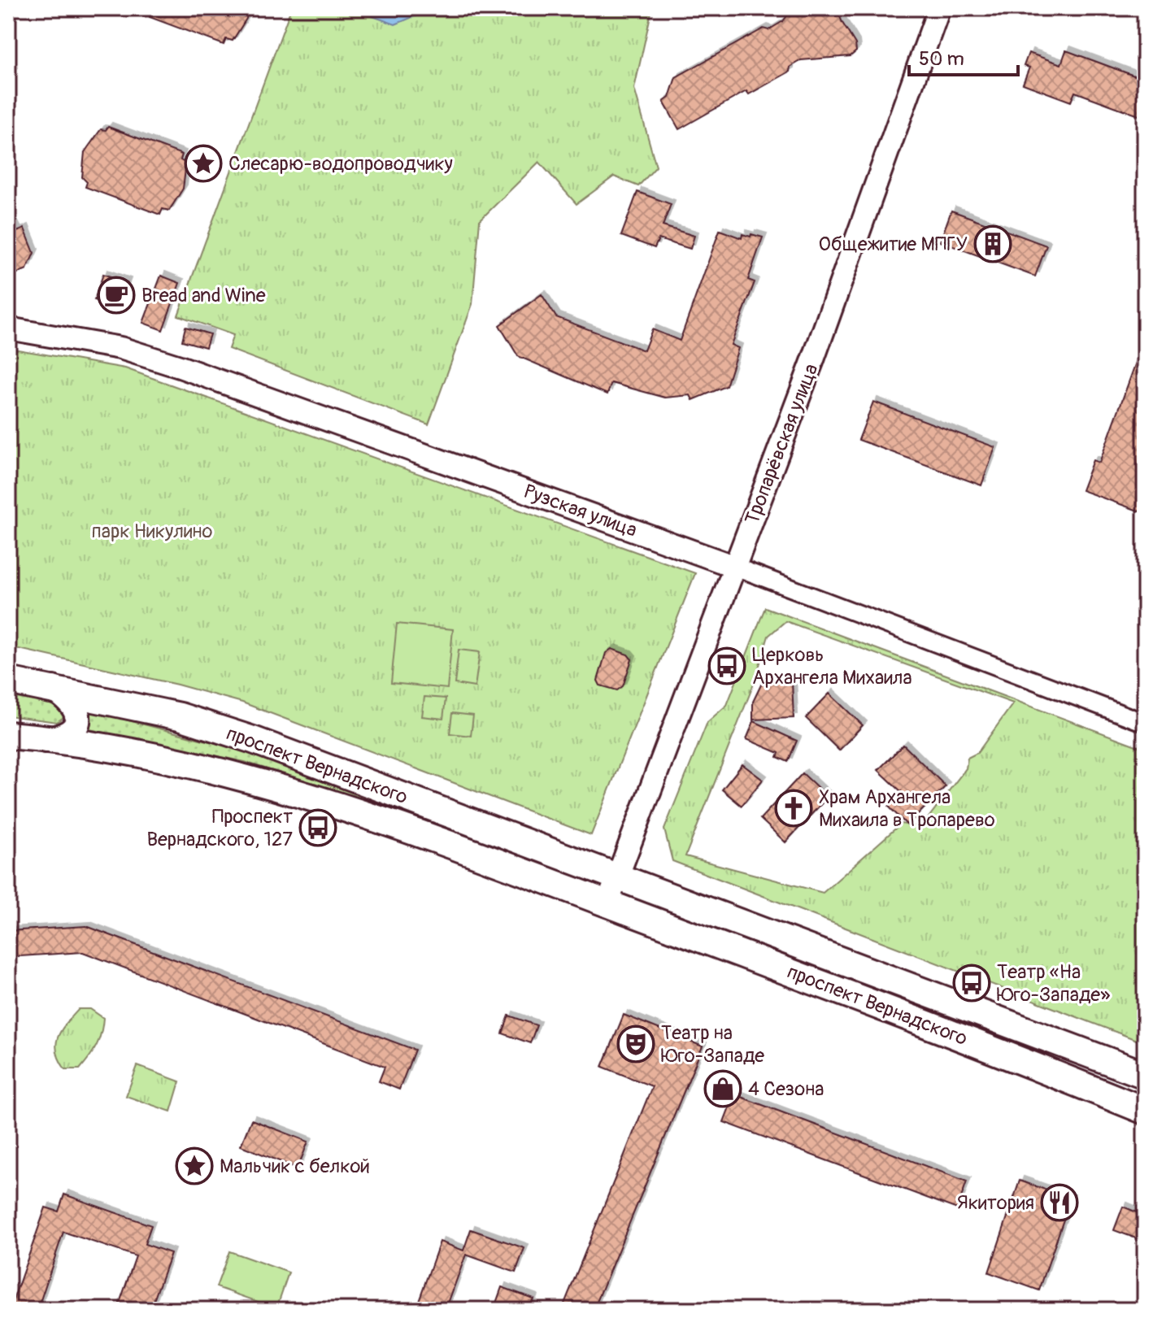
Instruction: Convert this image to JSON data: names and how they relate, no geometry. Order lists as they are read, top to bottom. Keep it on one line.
{"streets":{"main road":["проспект Вернадского"],"street":["Тропарёвская улица","Рузская улица"]},"crossings":[["Тропарёвская улица","Рузская улица"],["Тропарёвская улица","проспект Вернадского"]],"parks":["парк Никулино"],"places":{"place":["Слесарю-водопроводчику","Мальчик с белкой"],"building":["Общежитие МПГУ"],"cafe":["Bread and Wine"],"bus stop":["Церковь Архангела Михаила","Проспект Вернадского, 127","Театр «На Юго-Западе»"],"church":["Храм Архангела Михаила в Тропарево"],"theatre":["Театр на Юго-Западе"],"shop":["4 Сезона"],"restaurant":["Якитория"]},"scale_bar":"50 m"}
